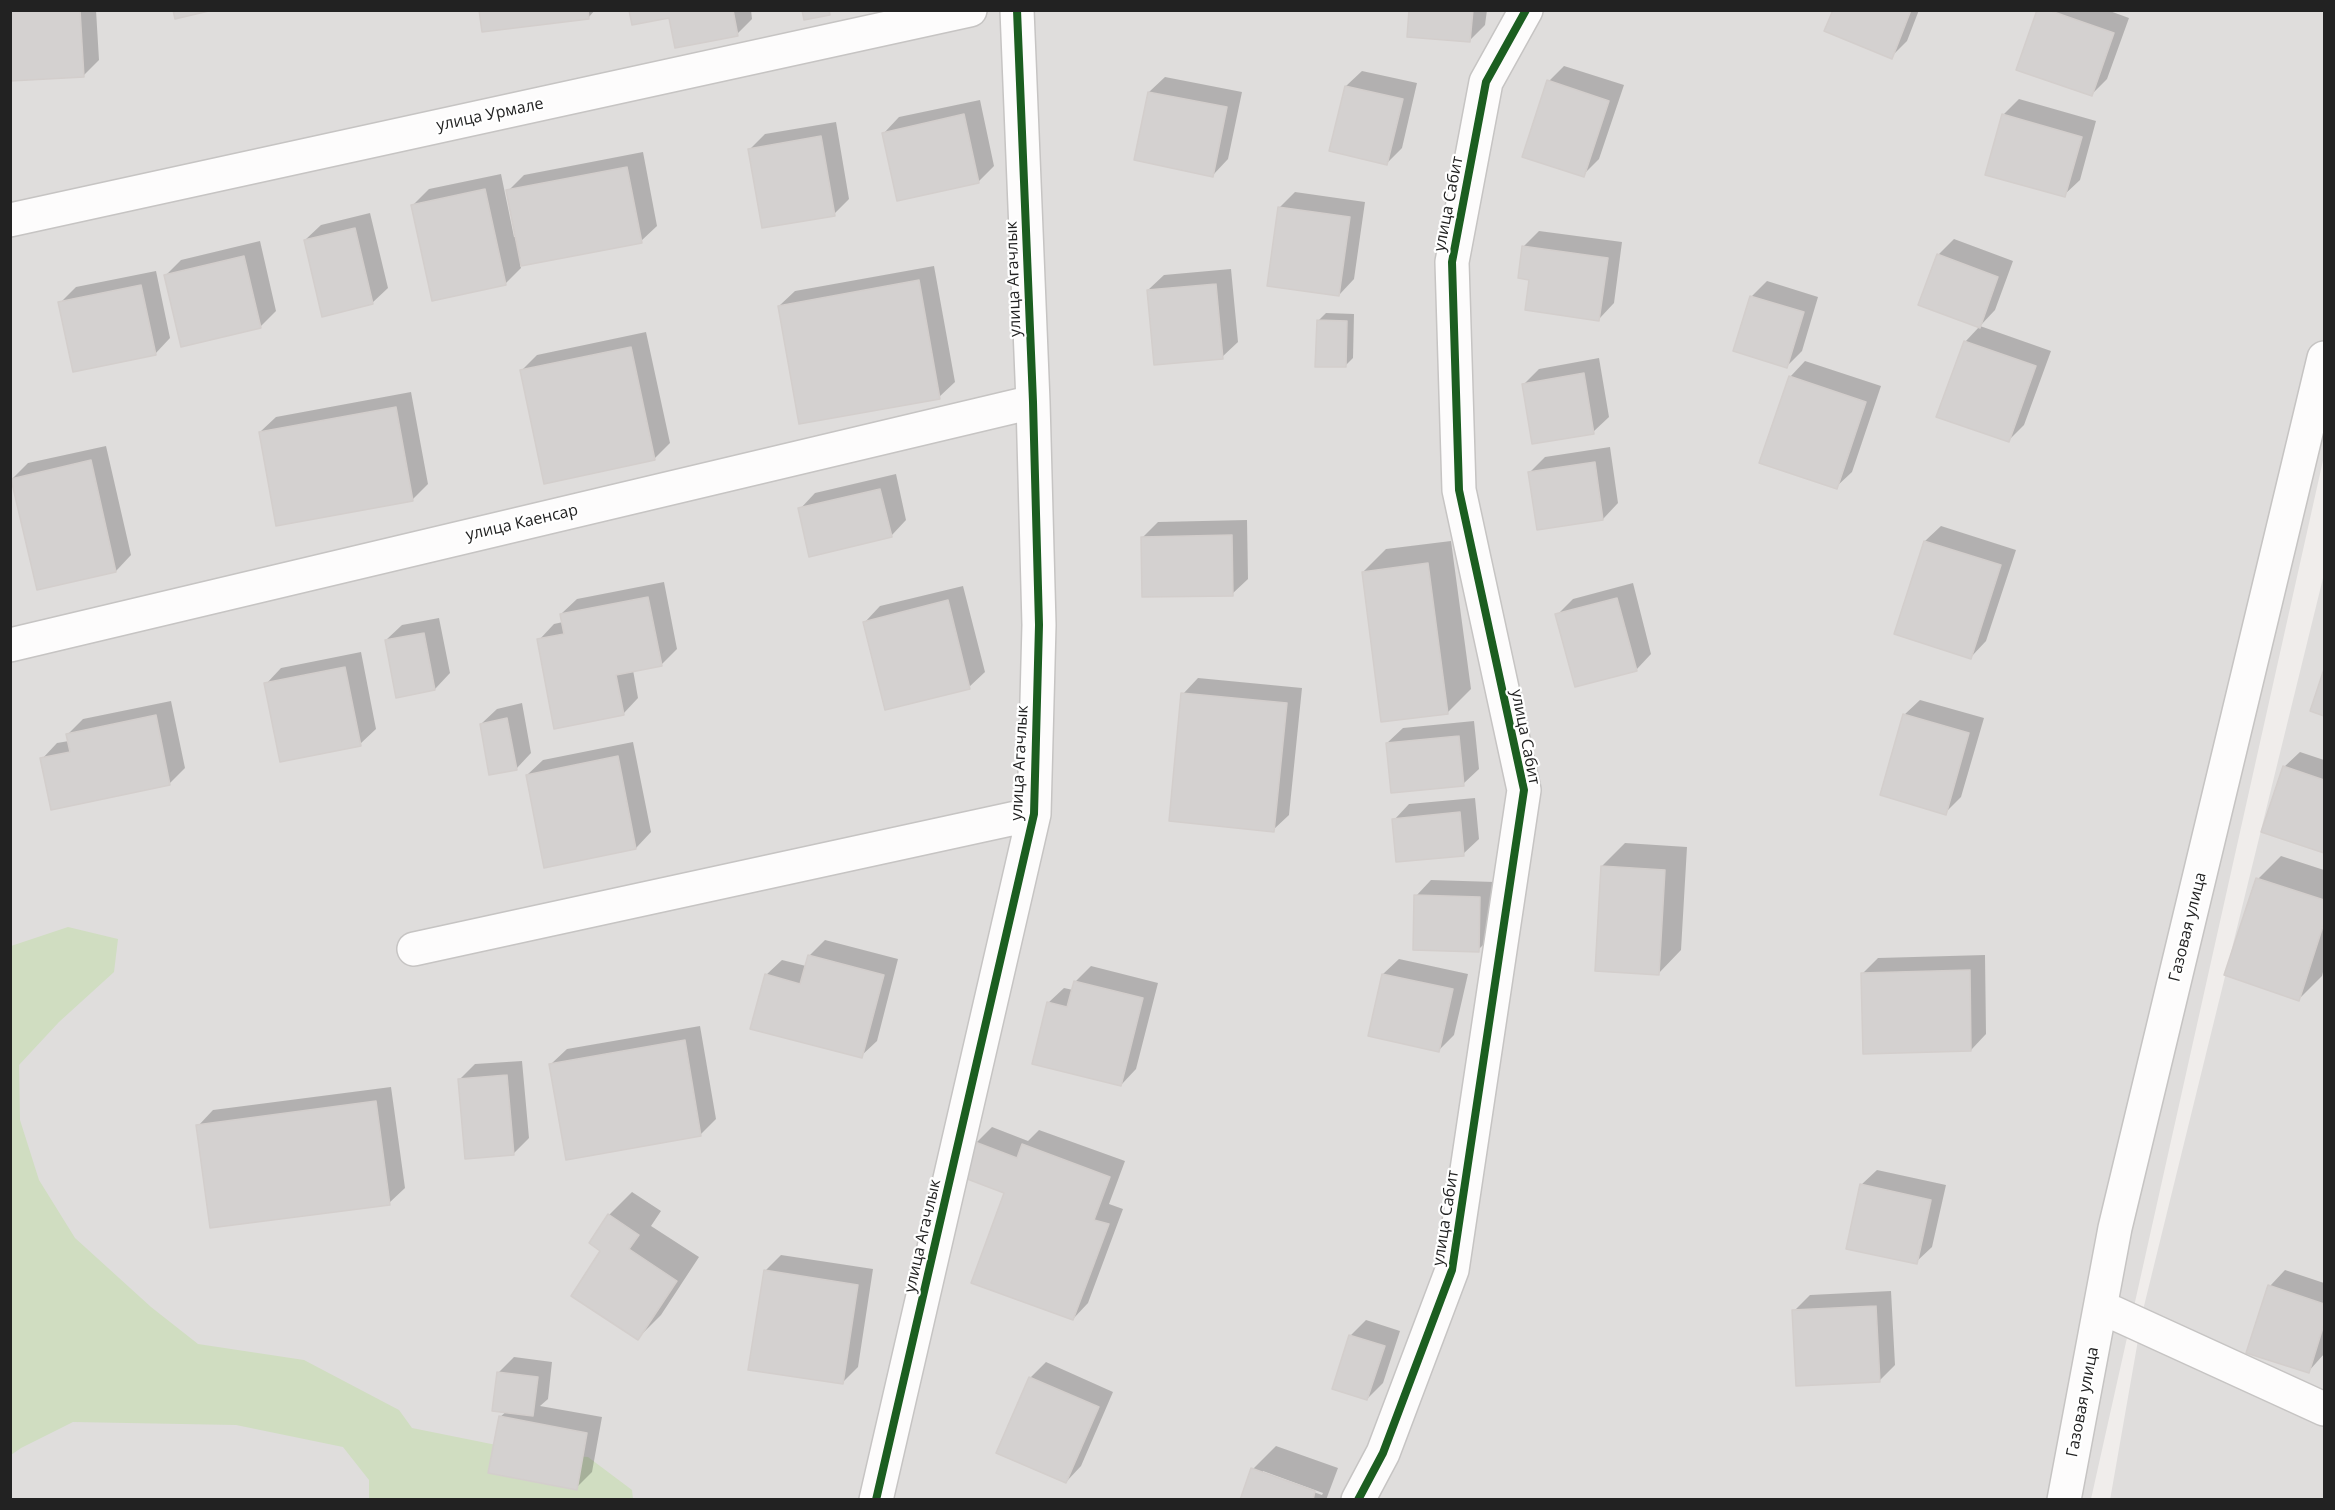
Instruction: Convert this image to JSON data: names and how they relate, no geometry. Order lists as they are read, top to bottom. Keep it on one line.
{"streets":{"street":["улица Урмале","улица Сабит","улица Агачлык","улица Каенсар","Газовая улица"]},"crossings":[["улица Агачлык","улица Каенсар"]]}
